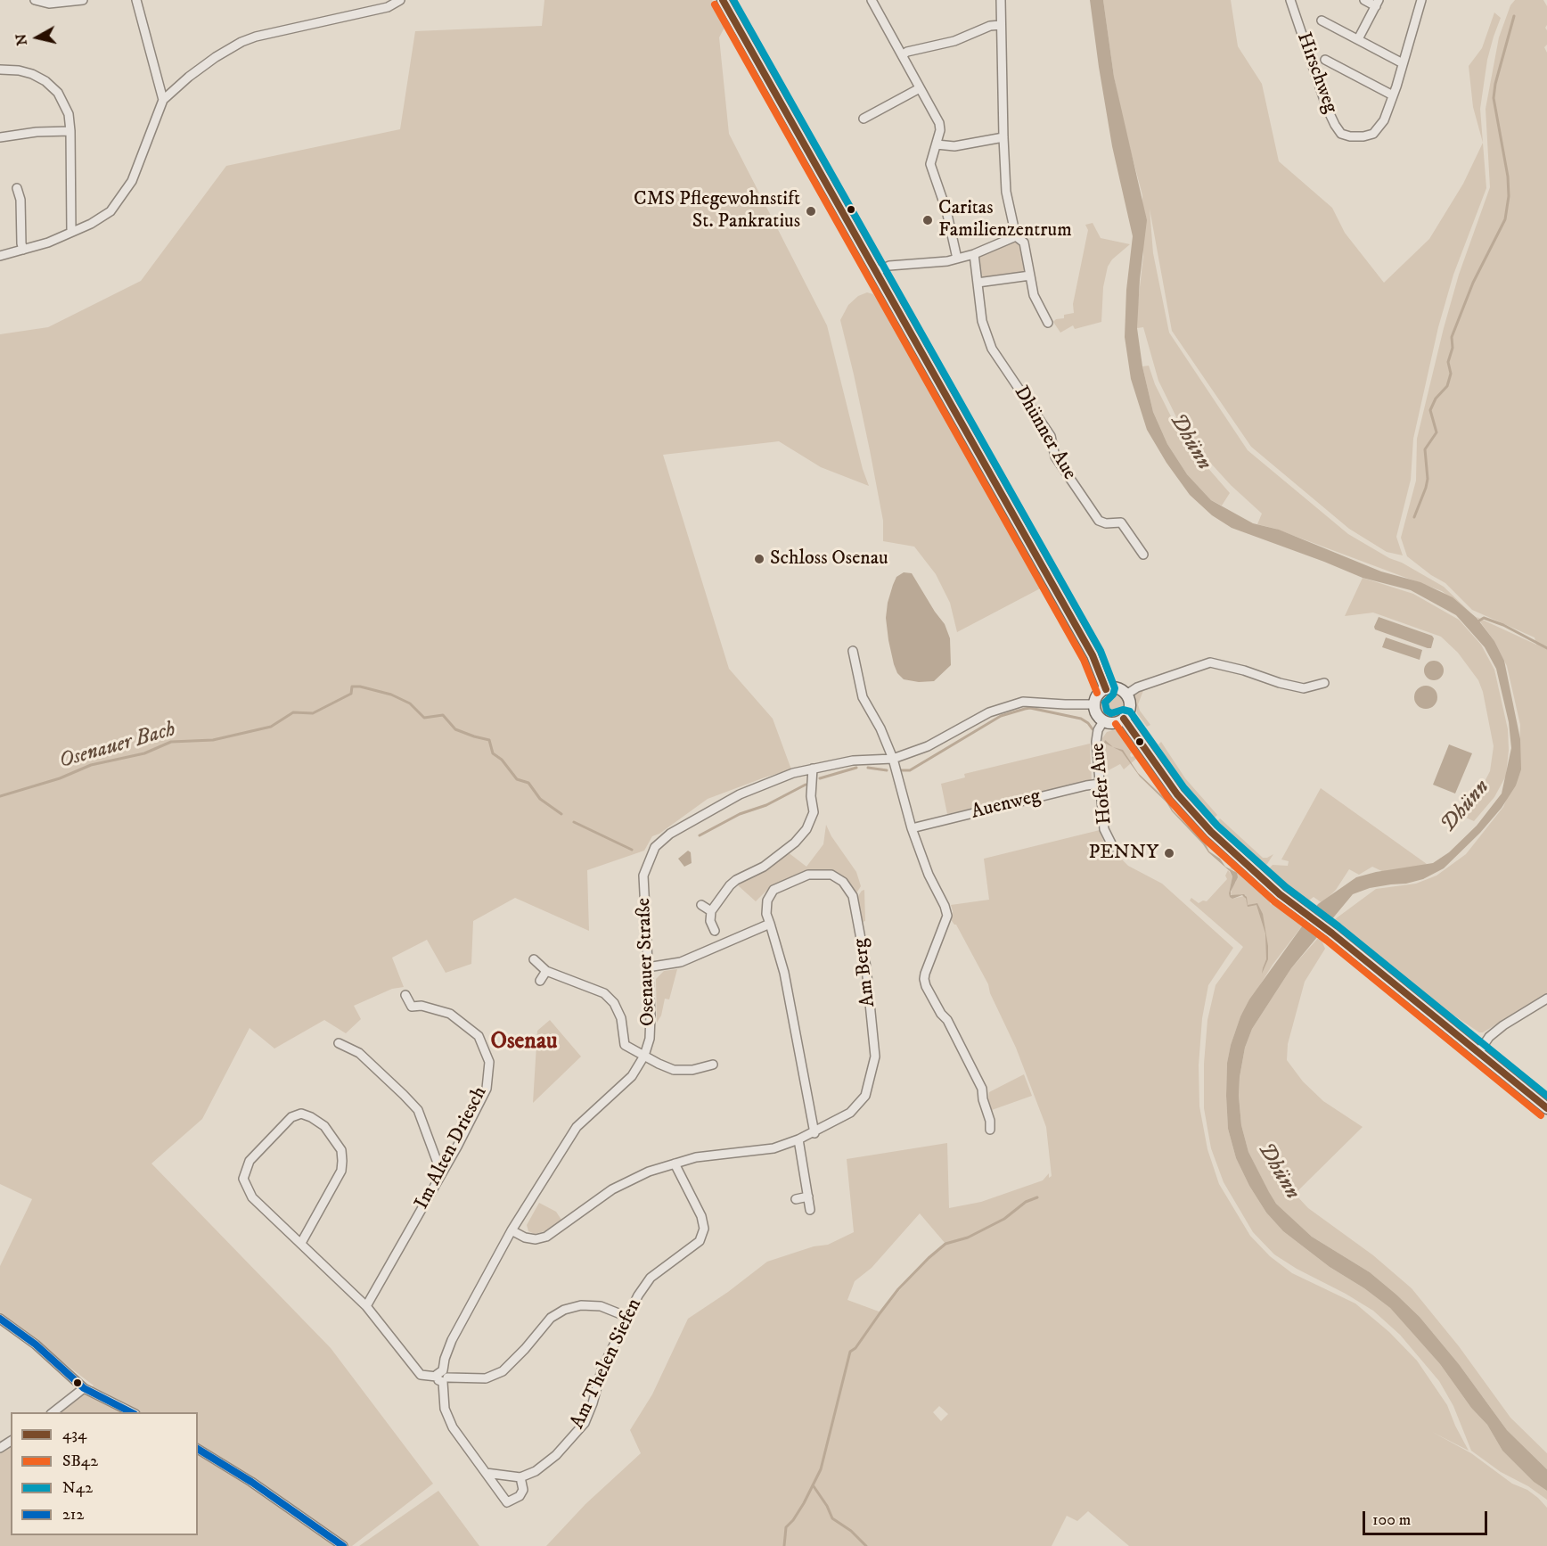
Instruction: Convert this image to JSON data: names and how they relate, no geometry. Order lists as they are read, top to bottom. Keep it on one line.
{"streets":{"street":["Hirschweg","Dhünner Aue","Hofer Aue","Auenweg","Osenauer Straße","Am Berg","Im Alten Driesch","Am Thelen Siefen"]},"crossings":[["Hofer Aue","Auenweg"],["Hofer Aue","Osenauer Straße"],["Osenauer Straße","Am Berg"],["Osenauer Straße","Am Thelen Siefen"],["Am Berg","Am Thelen Siefen"]],"districts":["Osenau"],"water":["Dhünn","Osenauer Bach"],"places":["CMS Pflegewohnstift St. Pankratius","Caritas Familienzentrum","Schloss Osenau","PENNY"],"lines":["transit line 434","transit line N42","transit line SB42","transit line 212"],"legend":["434","SB42","N42","212"],"scale_bar":"100 m","north":"left"}
